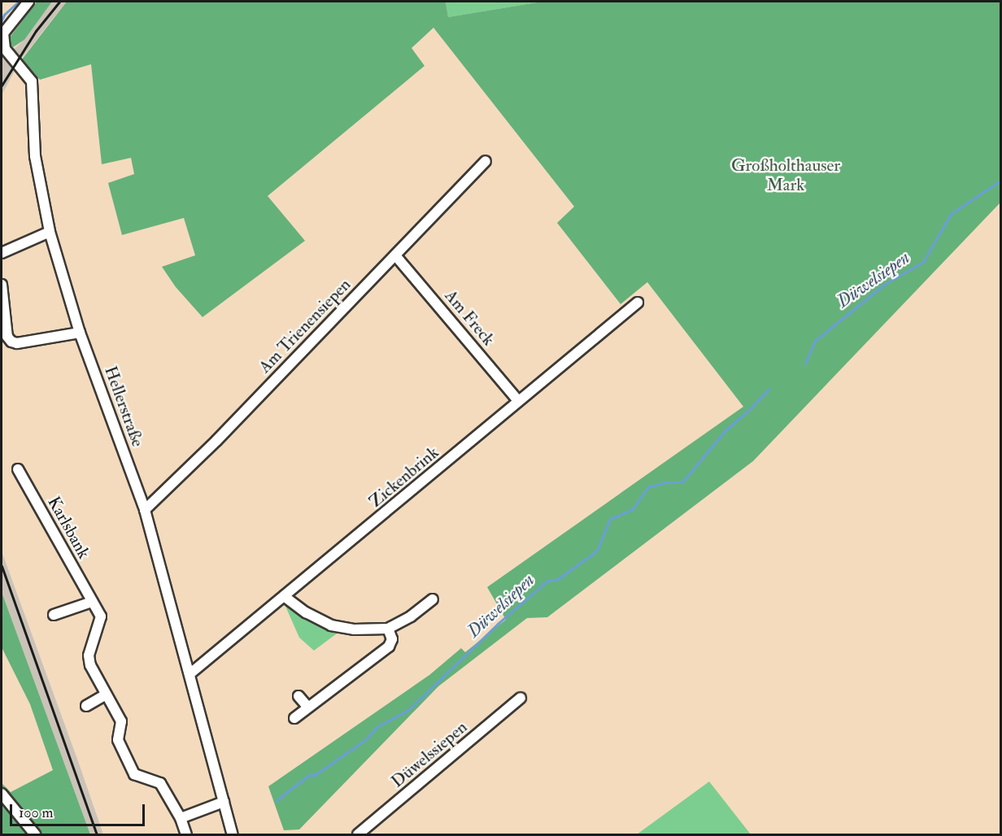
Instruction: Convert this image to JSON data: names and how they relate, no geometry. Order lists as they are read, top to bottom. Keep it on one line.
{"streets":{"street":["Am Freck","Am Trienensiepen","Hellerstraße","Zickenbrink","Karlsbank","Düwelssiepen"]},"crossings":[["Am Freck","Am Trienensiepen"],["Am Freck","Zickenbrink"],["Am Trienensiepen","Hellerstraße"],["Hellerstraße","Zickenbrink"]],"water":["Düwelsiepen"],"parks":["Großholthauser Mark"],"scale_bar":"100 m"}
